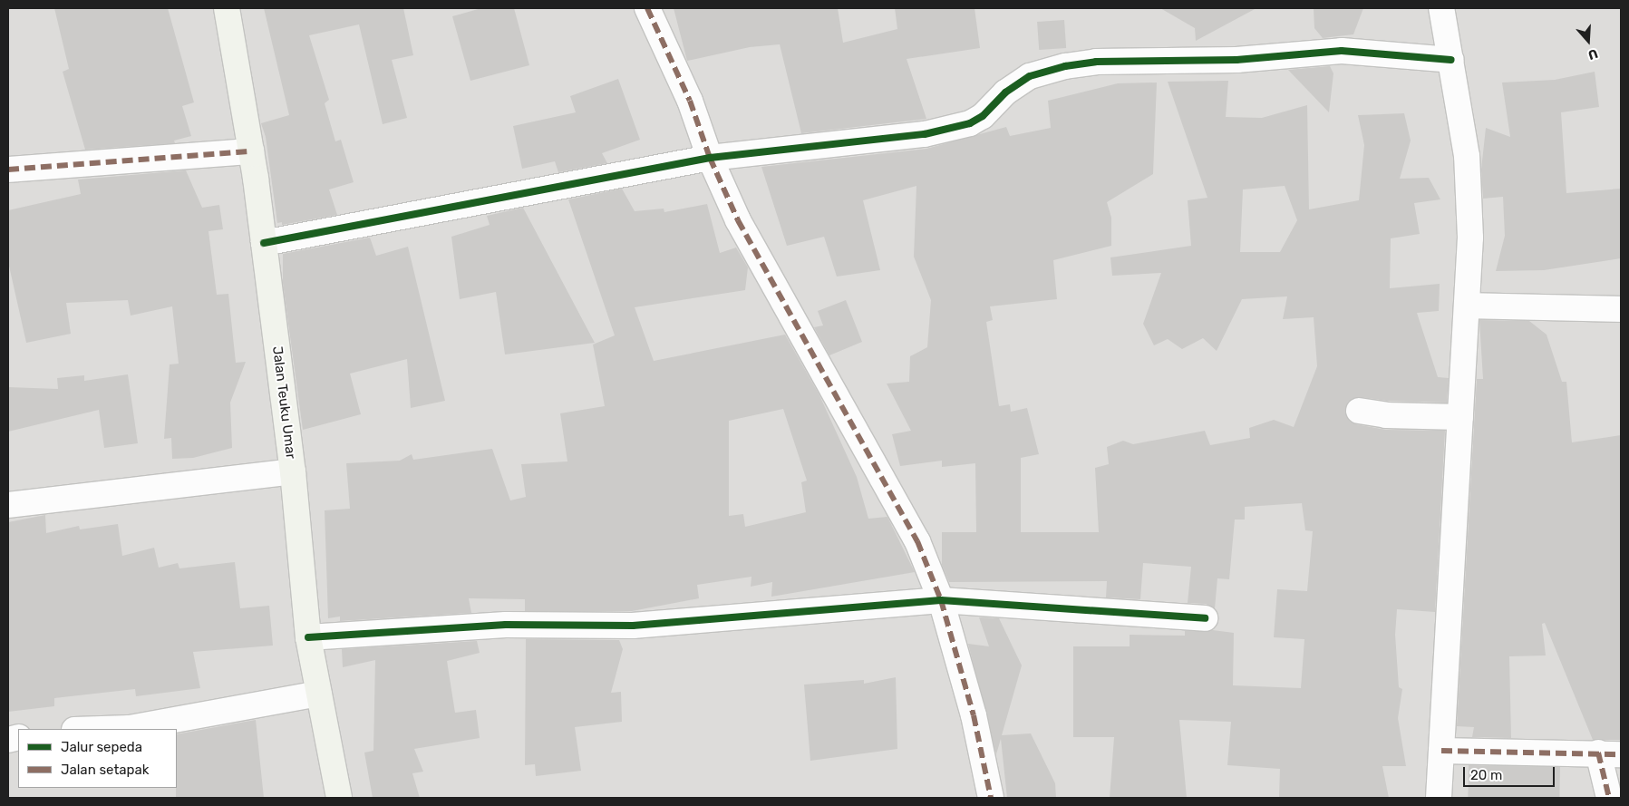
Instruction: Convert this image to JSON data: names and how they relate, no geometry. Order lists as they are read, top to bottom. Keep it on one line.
{"streets":{"main road":["Jalan Teuku Umar"]},"legend":["Jalur sepeda","Jalan setapak"],"scale_bar":"20 m","north":"bottom"}
